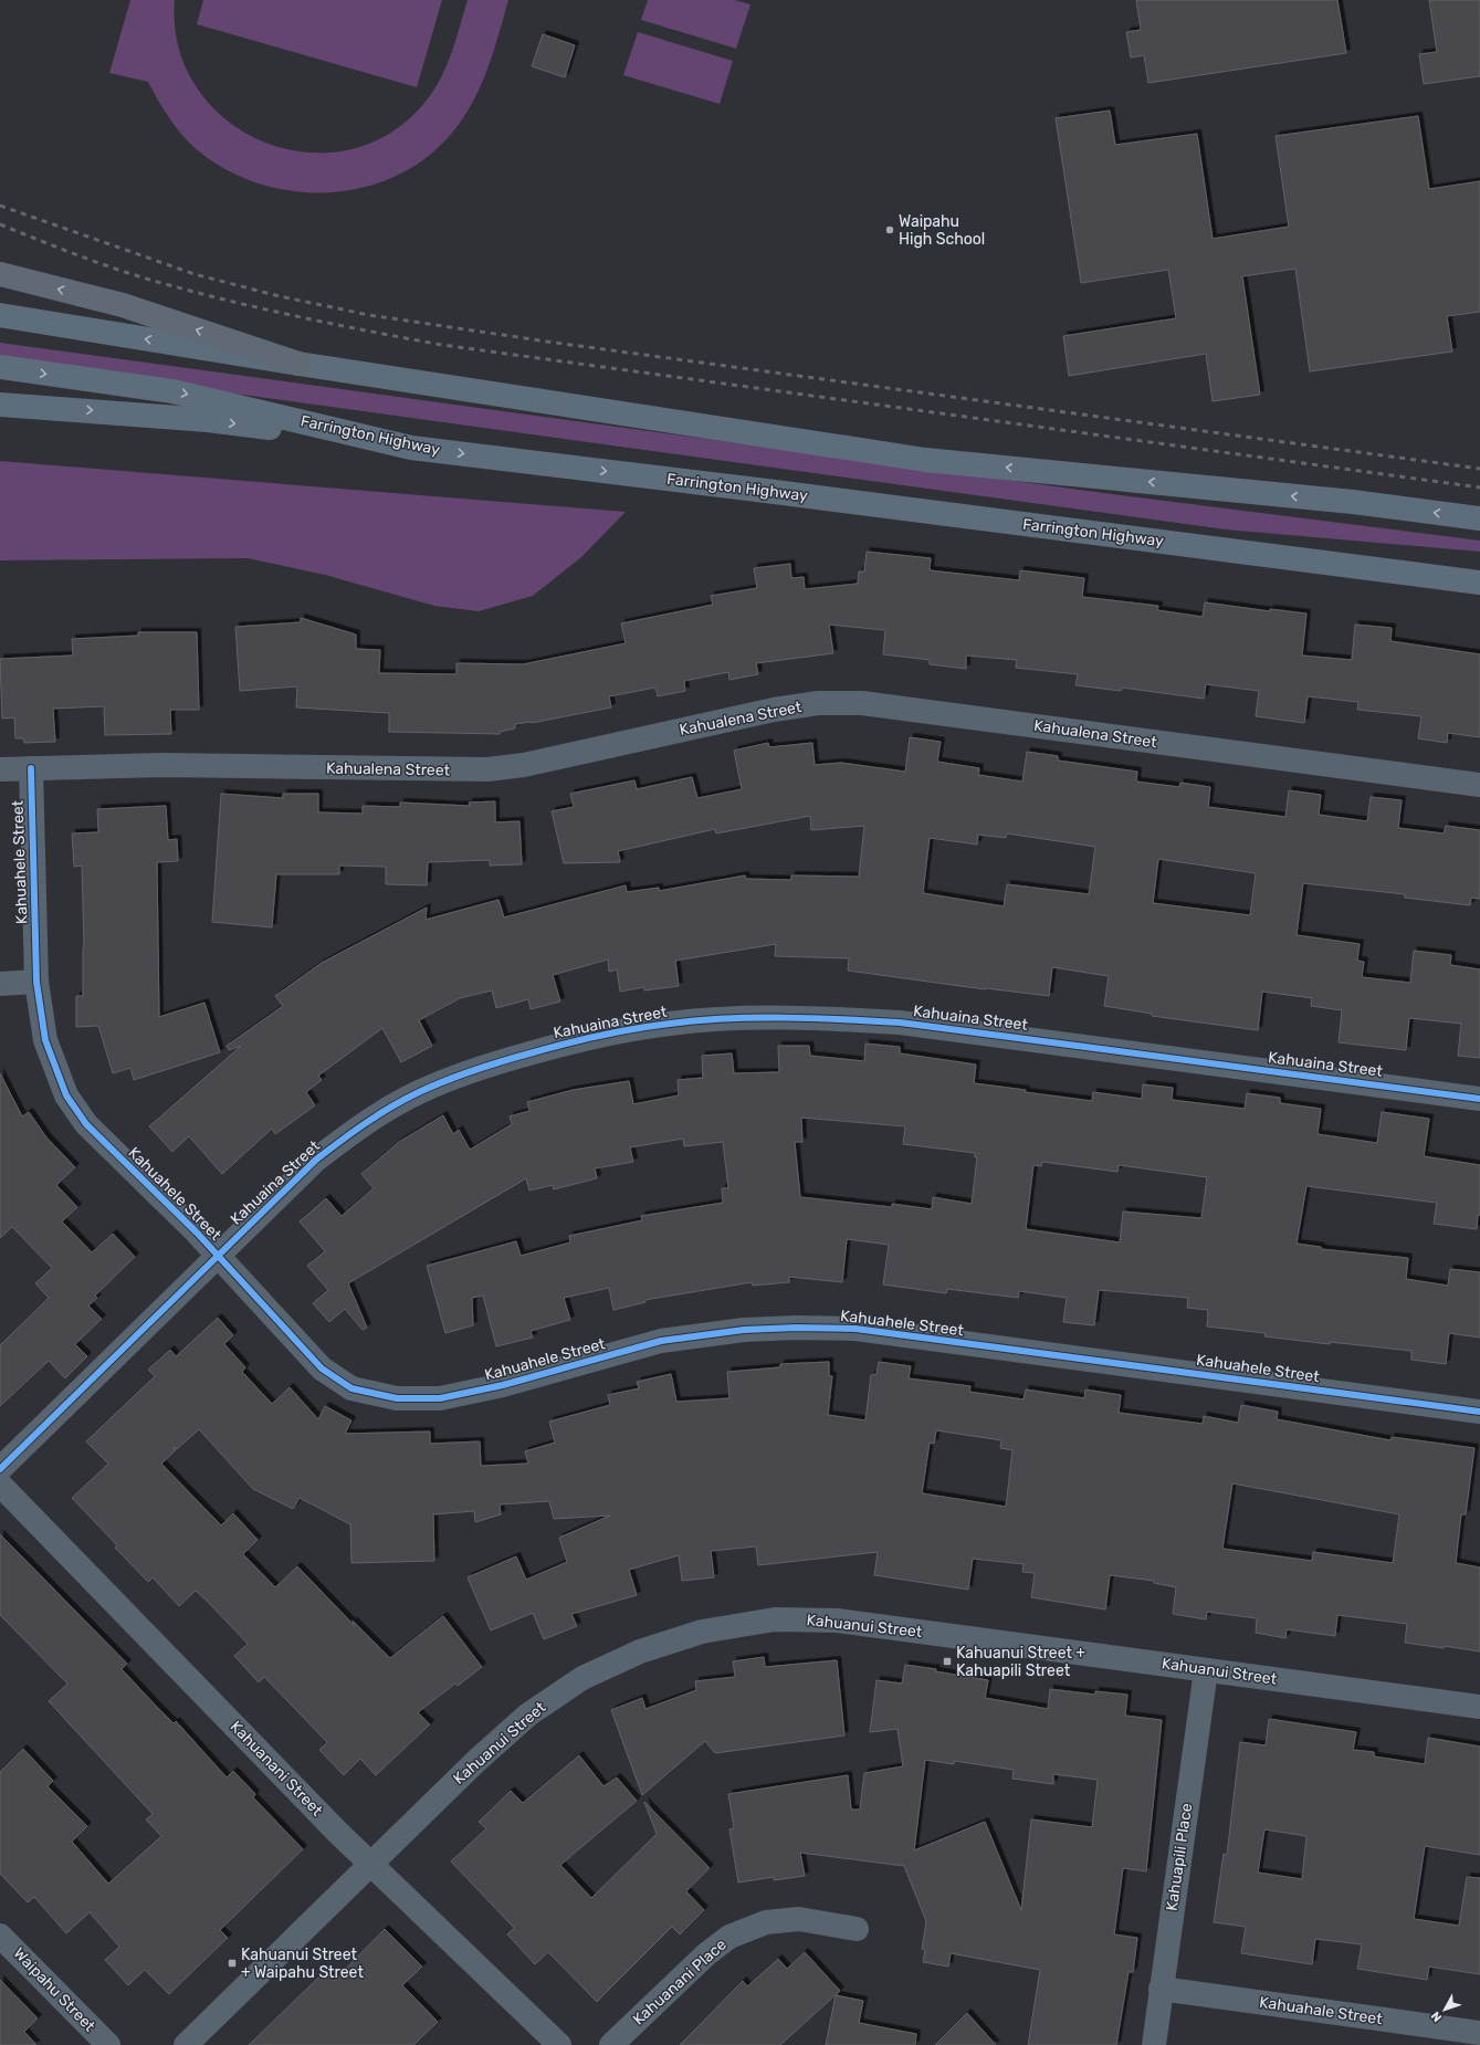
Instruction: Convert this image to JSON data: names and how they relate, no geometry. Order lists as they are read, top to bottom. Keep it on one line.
{"streets":{"main road":["Farrington Highway"],"street":["Kahualena Street","Kahuahele Street","Kahuaina Street","Kahuanui Street","Kahuanani Street","Kahuapili Place","Kahuanani Place","Waipahu Street","Kahuahale Street"]},"crossings":[["Kahualena Street","Kahuahele Street"],["Kahuahele Street","Kahuaina Street"],["Kahuanui Street","Kahuanani Street"],["Kahuanui Street","Kahuapili Place"],["Kahuapili Place","Kahuahale Street"]],"places":{"other":["Waipahu High School"],"transit":["Kahuanui Street + Kahuapili Street","Kahuanui Street + Waipahu Street"]},"north":"bottom left"}
